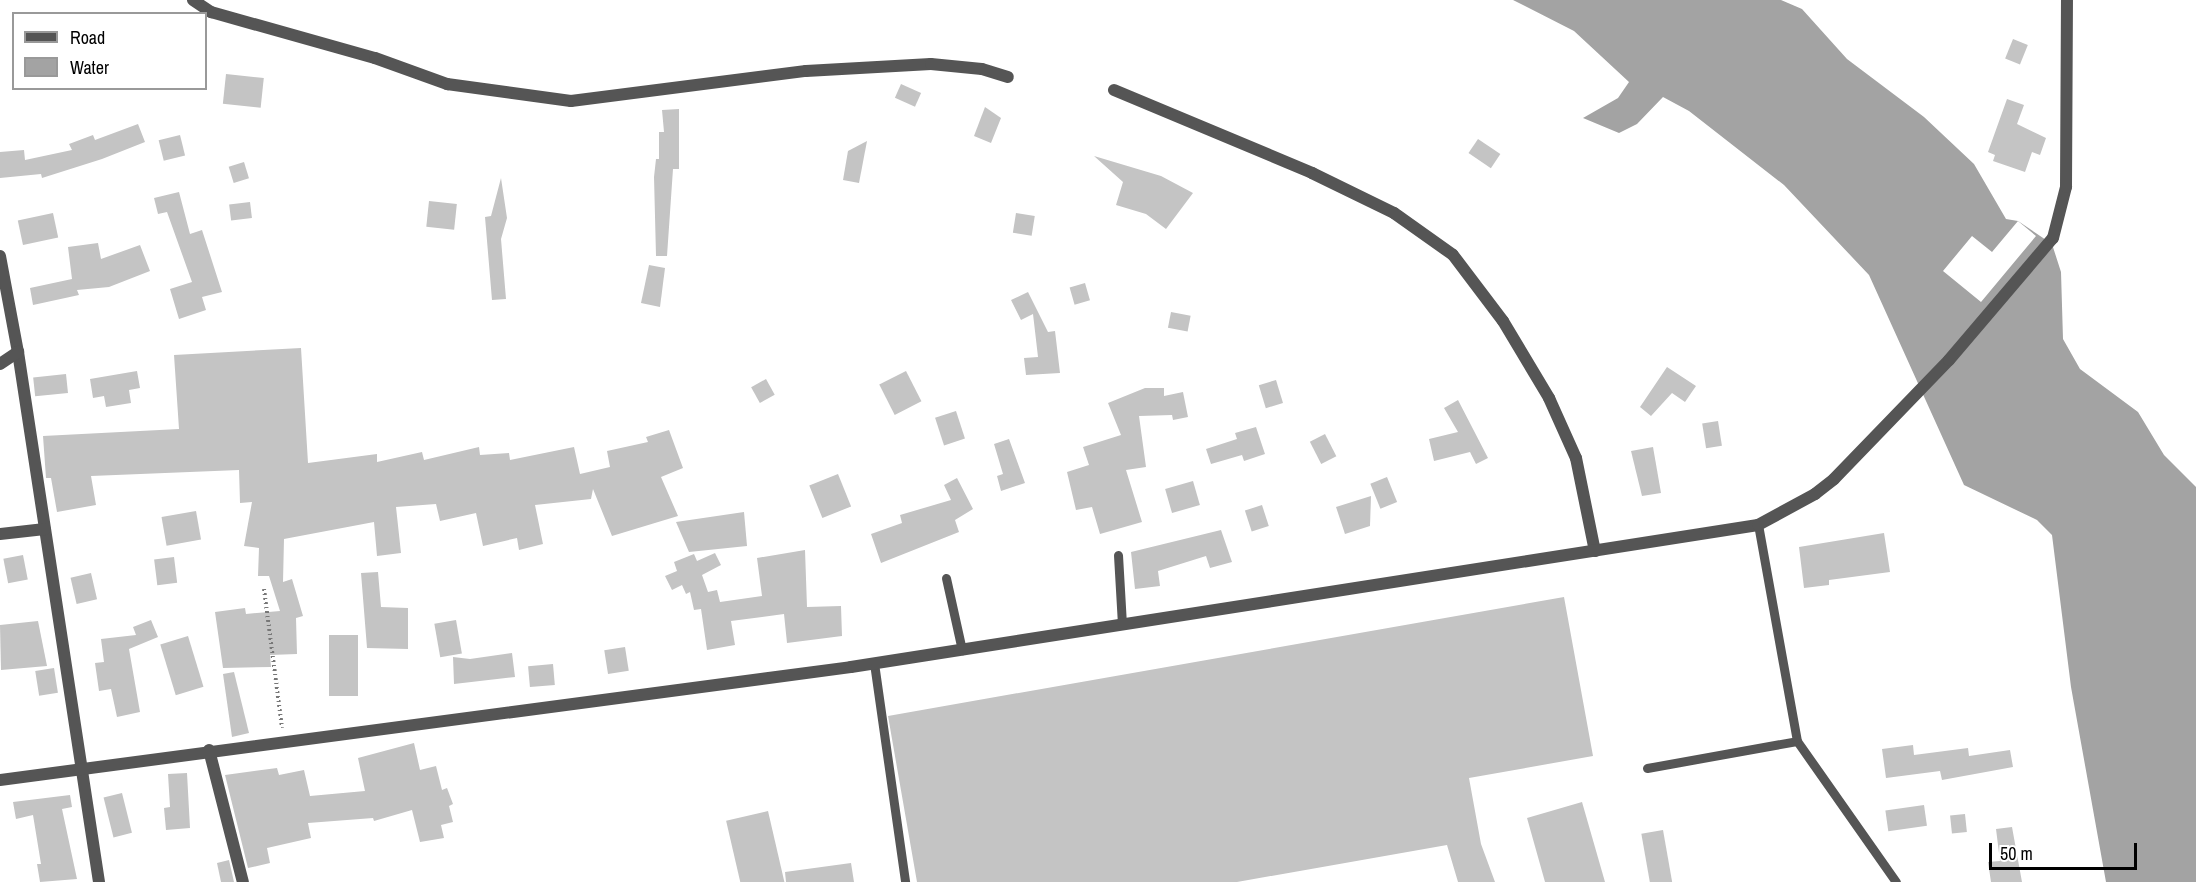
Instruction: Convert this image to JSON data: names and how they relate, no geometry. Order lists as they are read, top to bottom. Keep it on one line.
{"legend":["Road","Water"],"scale_bar":"50 m"}
